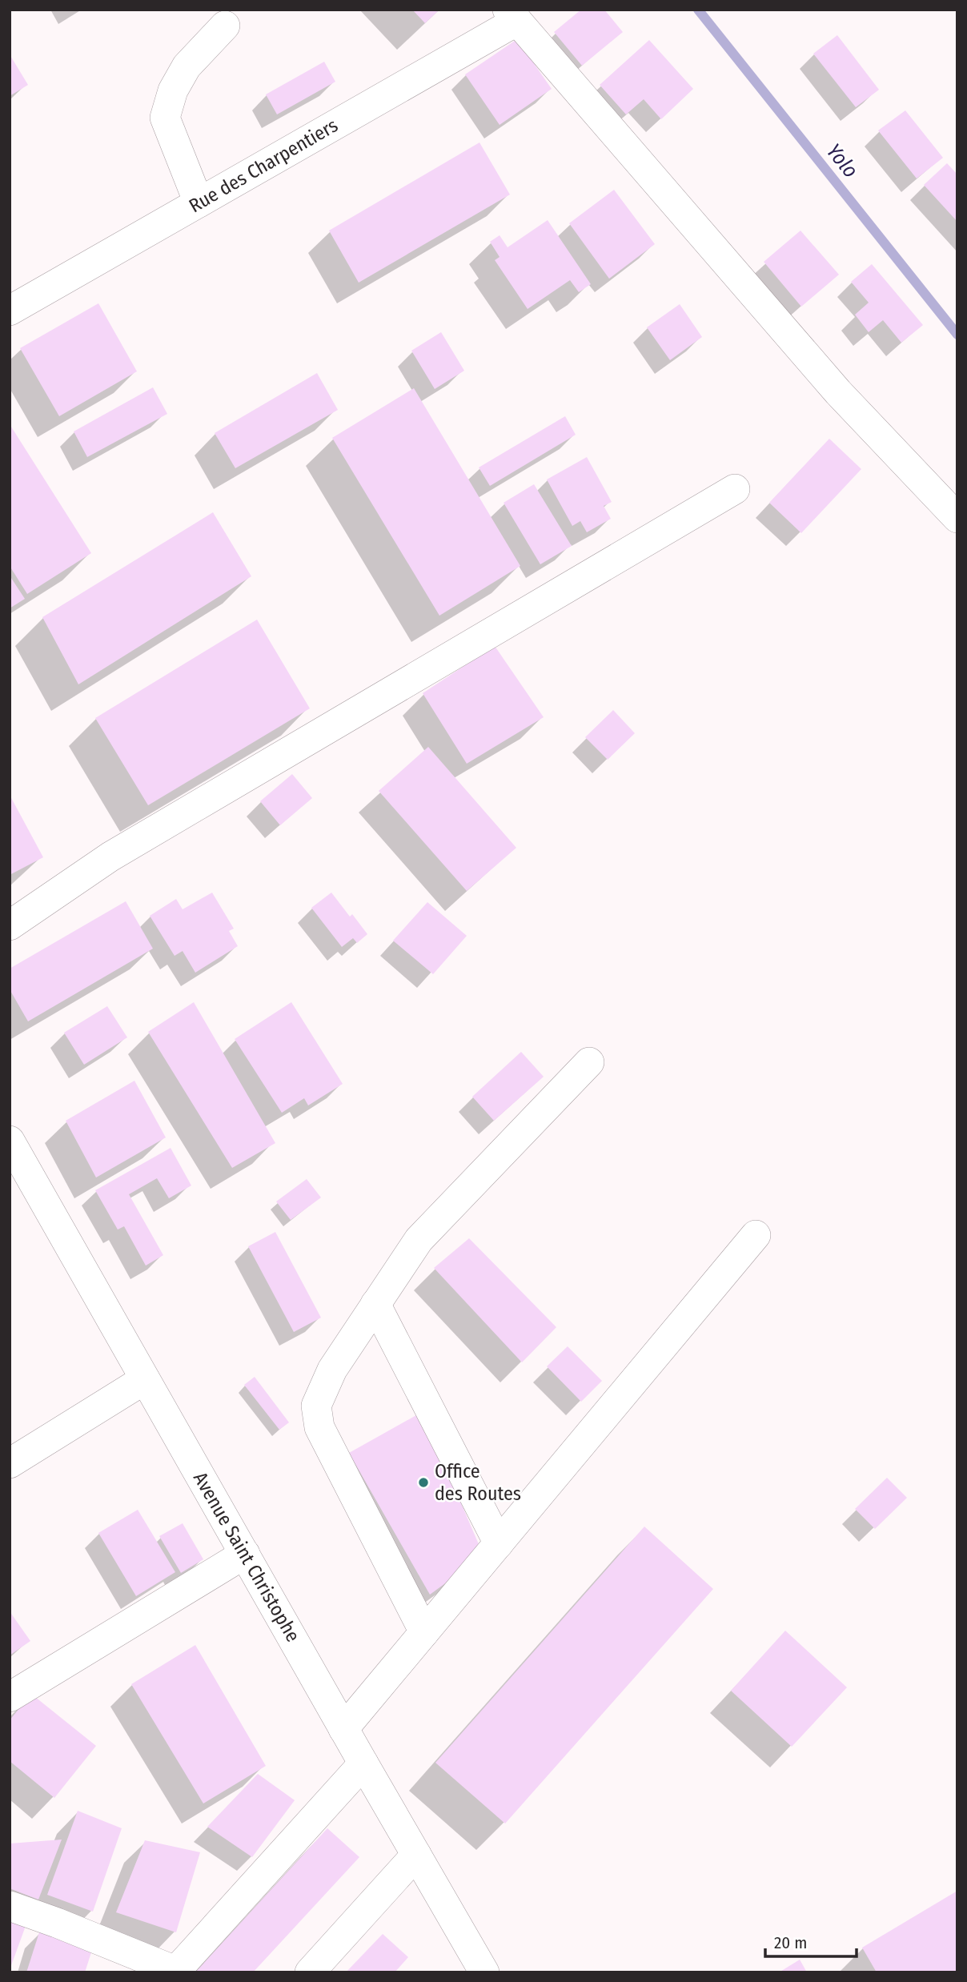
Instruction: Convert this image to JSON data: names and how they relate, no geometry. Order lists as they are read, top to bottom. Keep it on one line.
{"streets":{"street":["Rue des Charpentiers","Avenue Saint Christophe"]},"water":["Yolo"],"places":["Office des Routes"],"scale_bar":"20 m"}
